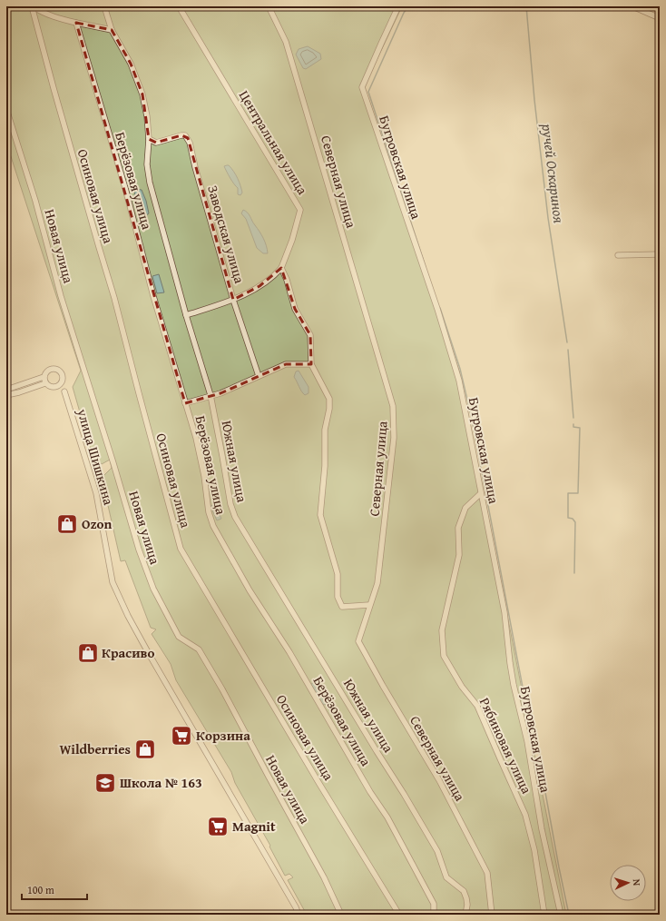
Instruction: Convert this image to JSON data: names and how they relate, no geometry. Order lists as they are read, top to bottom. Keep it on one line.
{"streets":{"street":["Центральная улица","Бугровская улица","Берёзовая улица","Северная улица","Осиновая улица","Заводская улица","Новая улица","улица Шишкина","Южная улица","Рябиновая улица"]},"crossings":[["Бугровская улица","Рябиновая улица"],["Заводская улица","Южная улица"]],"water":["ручей Оскариноя"],"places":{"shop":["Ozon","Красиво","Wildberries"],"supermarket":["Корзина","Magnit"],"school or university":["Школа № 163"]},"scale_bar":"100 m","north":"right"}
